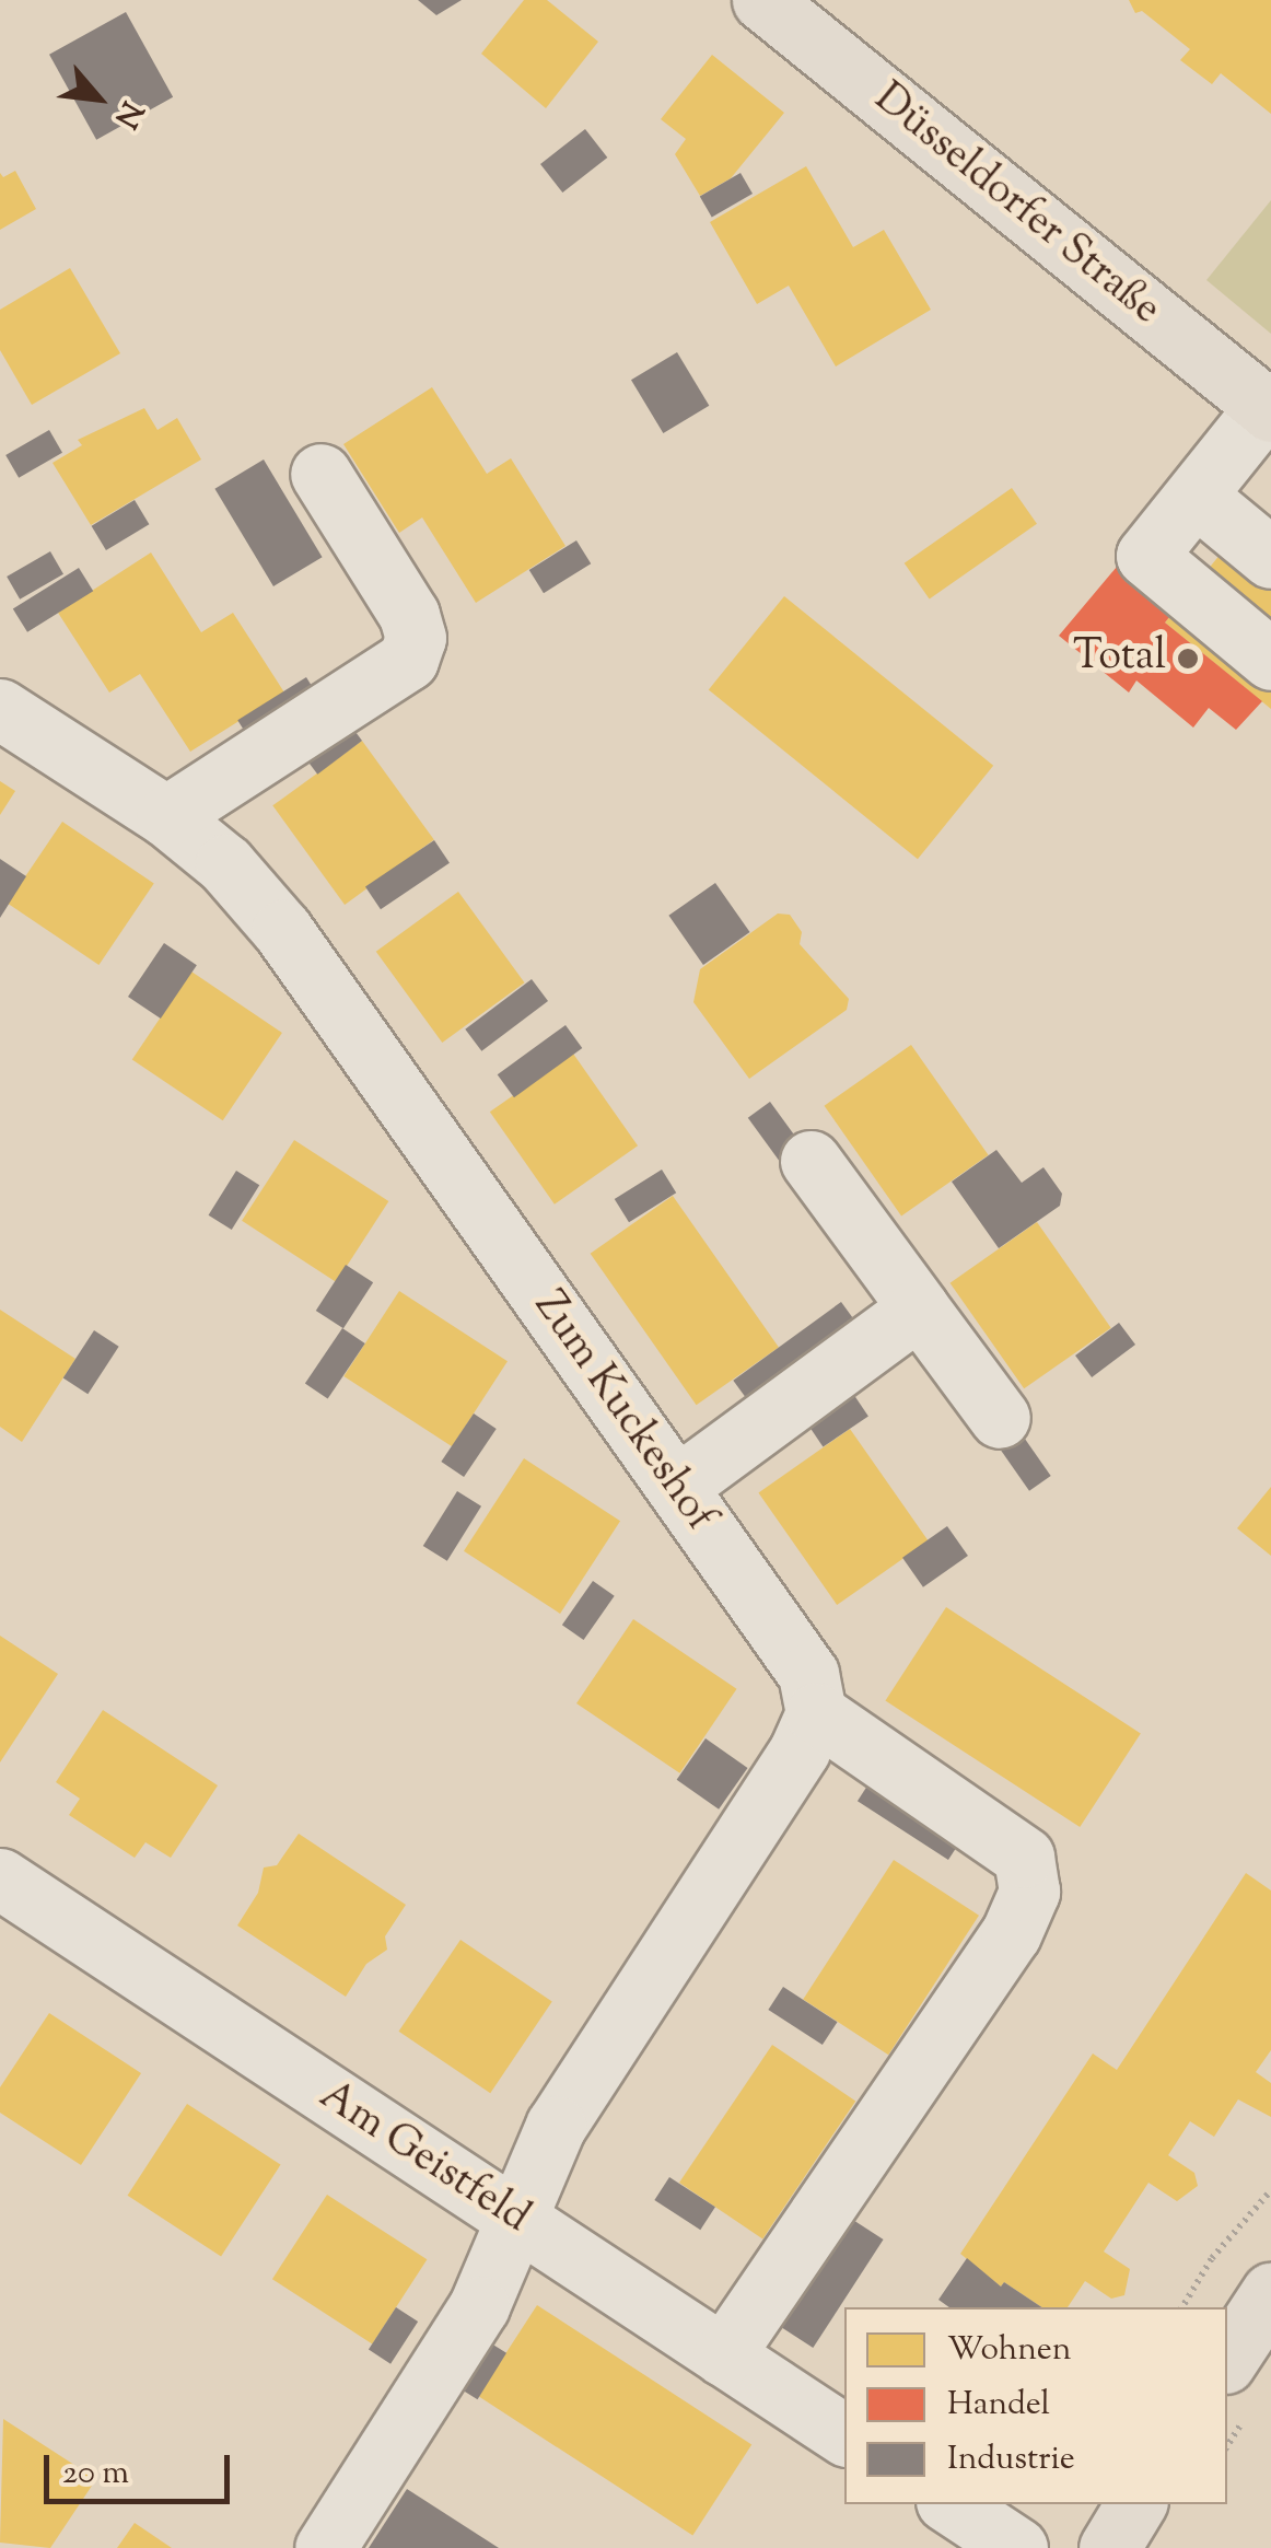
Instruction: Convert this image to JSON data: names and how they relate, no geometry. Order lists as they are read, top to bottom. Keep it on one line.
{"streets":{"main road":["Düsseldorfer Straße"],"street":["Zum Kuckeshof","Am Geistfeld"]},"places":["Total"],"legend":["Wohnen","Handel","Industrie"],"scale_bar":"20 m","north":"bottom right"}
